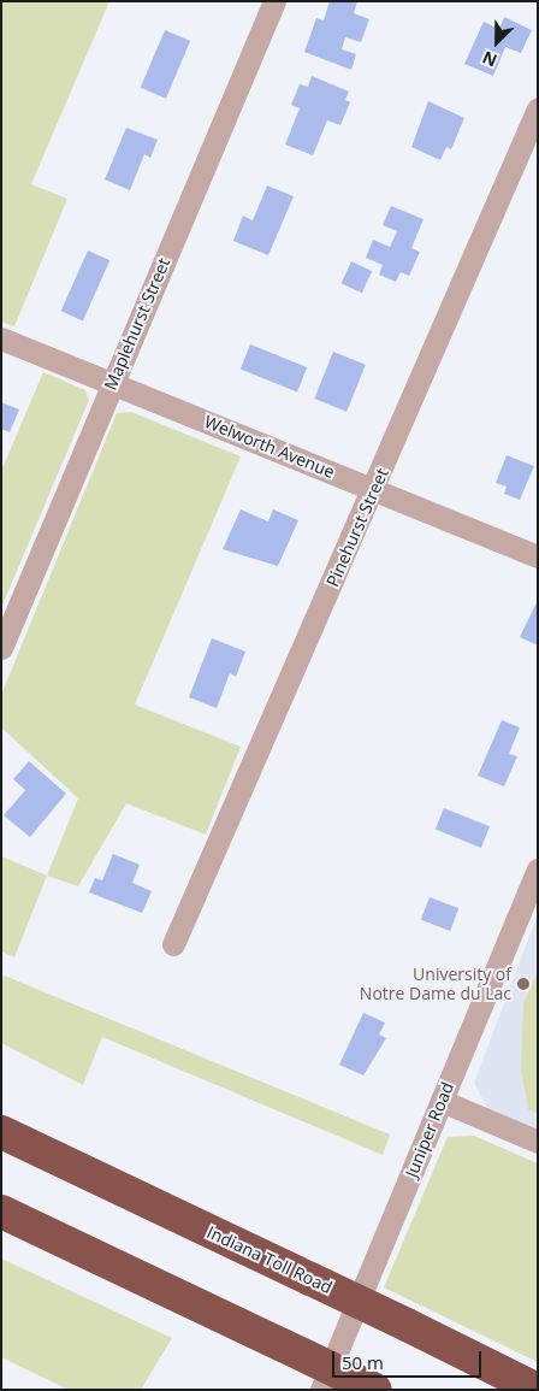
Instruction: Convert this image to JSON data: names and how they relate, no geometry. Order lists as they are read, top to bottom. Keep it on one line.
{"streets":{"highway":["Indiana Toll Road"],"street":["Maplehurst Street","Welworth Avenue","Pinehurst Street","Juniper Road"]},"crossings":[["Maplehurst Street","Welworth Avenue"],["Welworth Avenue","Pinehurst Street"]],"places":["University of Notre Dame du Lac"],"scale_bar":"50 m","north":"bottom left"}
